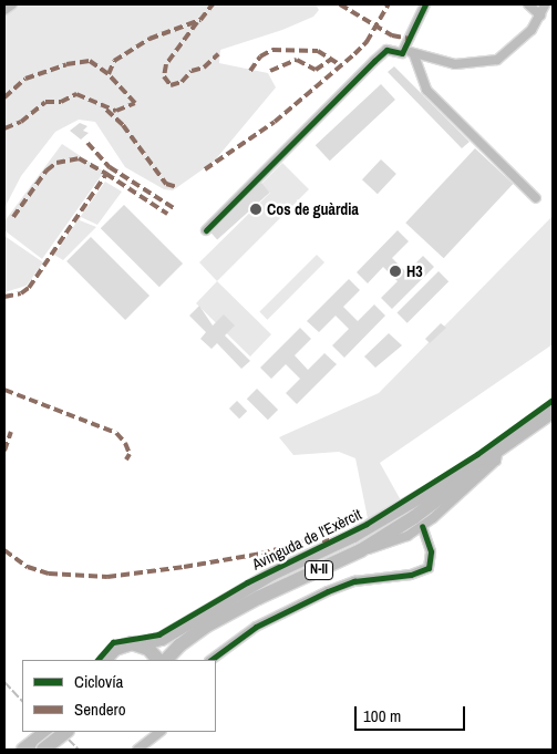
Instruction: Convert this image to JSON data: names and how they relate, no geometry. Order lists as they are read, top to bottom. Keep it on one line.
{"streets":{"main road":["Avinguda de l'Exèrcit","N-II"]},"crossings":[["Avinguda de l'Exèrcit","N-II"]],"places":["Cos de guàrdia","H3"],"legend":["Ciclovía","Sendero"],"scale_bar":"100 m"}
